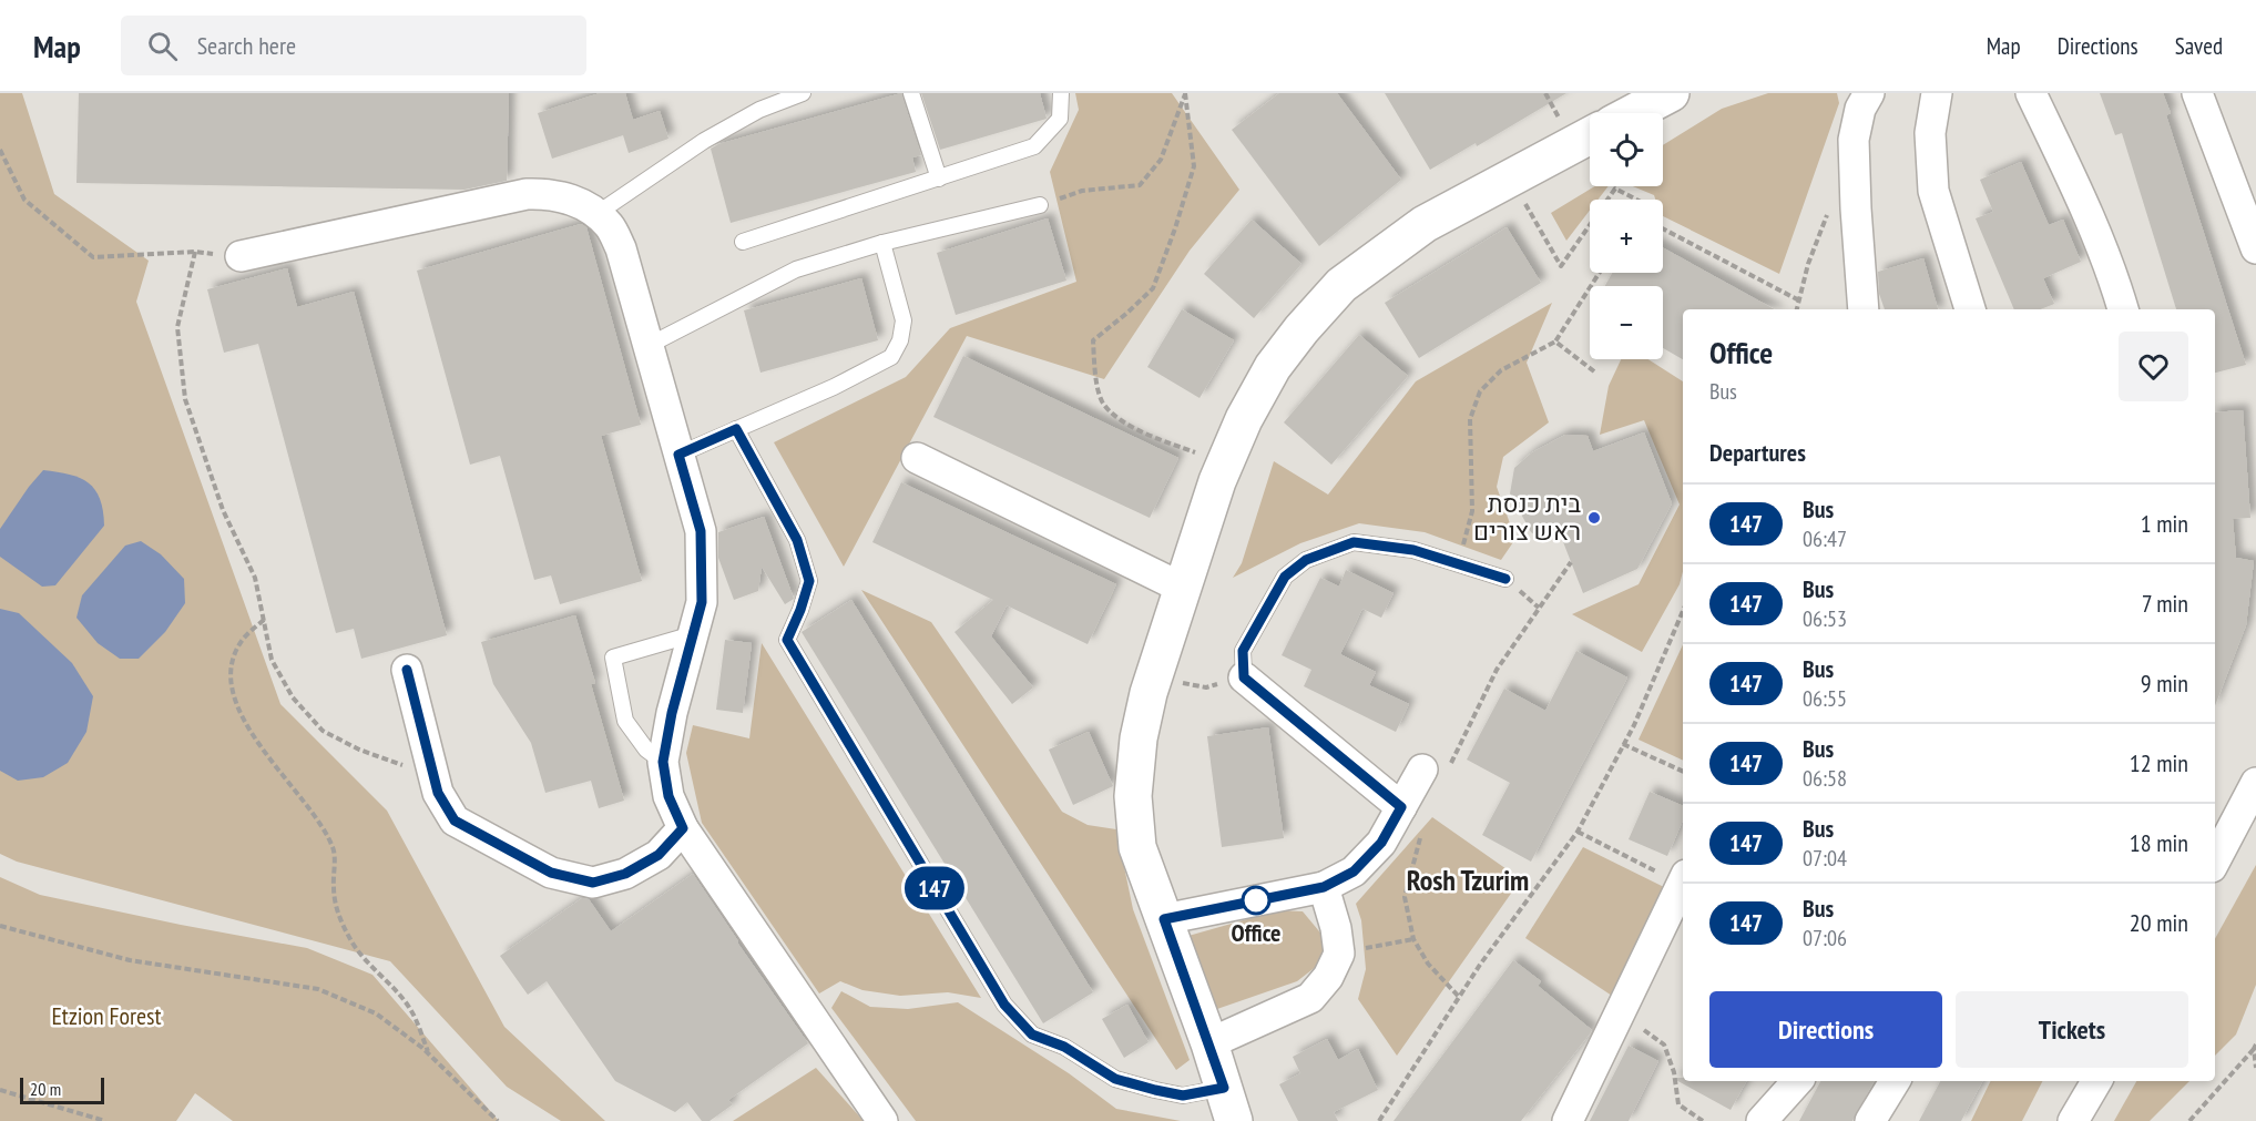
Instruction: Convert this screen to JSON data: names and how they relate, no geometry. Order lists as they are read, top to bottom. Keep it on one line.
{"districts":["Rosh Tzurim"],"parks":["Etzion Forest"],"places":["בית כנסת ראש צורים","Office"],"lines":["bus line 147"],"scale_bar":"20 m","page":{"header":"Map","search":"Search here","nav":["Map","Directions","Saved"],"on_map":"147","map_buttons":["+","−"],"heading":[["Office","Bus"],"Departures"],"list":[{"mark":"147","name":"Bus","note":"06:47","value":"1 min"},{"mark":"147","name":"Bus","note":"06:53","value":"7 min"},{"mark":"147","name":"Bus","note":"06:55","value":"9 min"},{"mark":"147","name":"Bus","note":"06:58","value":"12 min"},{"mark":"147","name":"Bus","note":"07:04","value":"18 min"},{"mark":"147","name":"Bus","note":"07:06","value":"20 min"}],"buttons":["Directions","Tickets"],"scale":"20 m"}}
